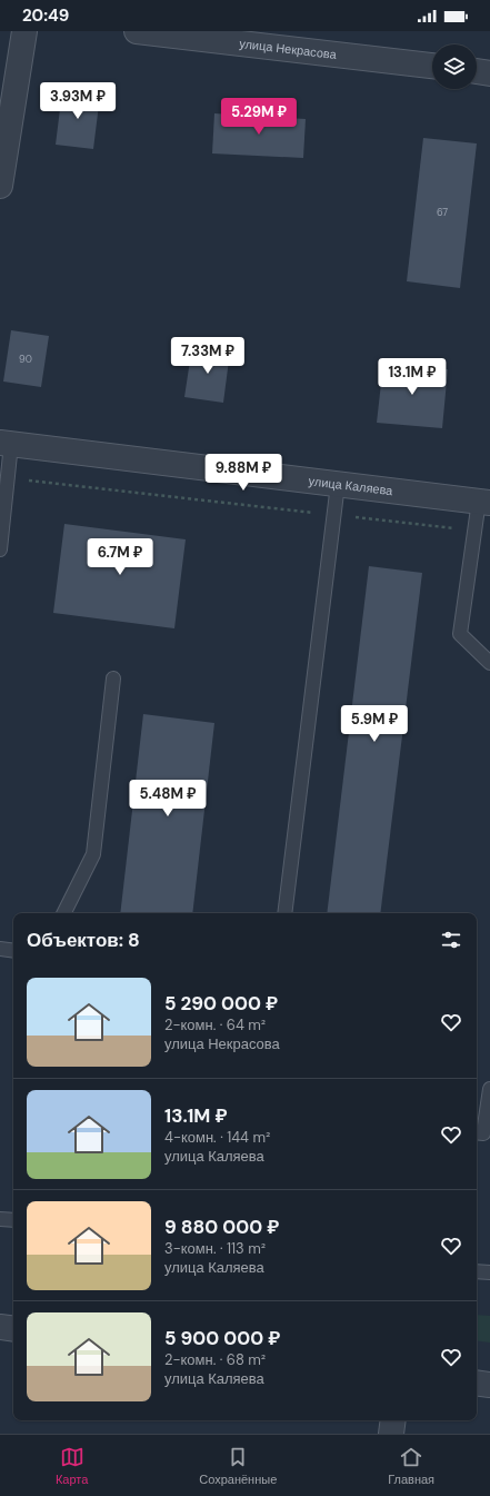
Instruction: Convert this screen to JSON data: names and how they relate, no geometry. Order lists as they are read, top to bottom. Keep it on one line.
{"streets":{"street":["улица Некрасова","улица Каляева"]},"house_numbers":["67","90"],"page":{"status":"20:49","price":["3.93M ₽","5.29M ₽","7.33M ₽","13.1M ₽","9.88M ₽","6.7M ₽","5.9M ₽","5.48M ₽"],"heading":"Объектов: 8","list":[{"name":"5 290 000 ₽","note":"2-комн. · 64 m² · улица Некрасова"},{"name":"13.1M ₽","note":"4-комн. · 144 m² · улица Каляева"},{"name":"9 880 000 ₽","note":"3-комн. · 113 m² · улица Каляева"},{"name":"5 900 000 ₽","note":"2-комн. · 68 m² · улица Каляева"}],"tabs":["Карта","Сохранённые","Главная"]}}
